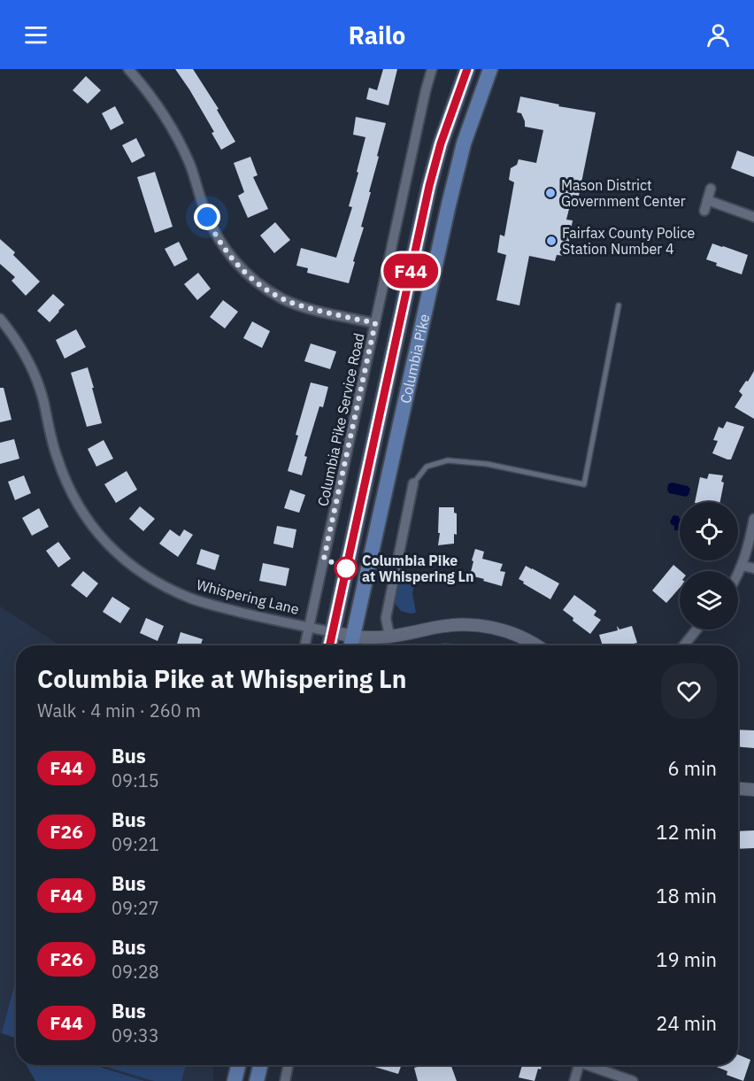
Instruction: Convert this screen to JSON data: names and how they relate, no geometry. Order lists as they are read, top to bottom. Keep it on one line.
{"streets":{"main road":["Columbia Pike"],"street":["Columbia Pike Service Road","Whispering Lane"]},"crossings":[["Columbia Pike","Whispering Lane"],["Columbia Pike Service Road","Whispering Lane"]],"places":["Mason District Government Center","Fairfax County Police Station Number 4","Columbia Pike at Whispering Ln"],"lines":["bus line F44"],"page":{"header":"Railo","on_map":"F44","heading":["Columbia Pike at Whispering Ln","Walk · 4 min · 260 m"],"list":[{"mark":"F44","name":"Bus","note":"09:15","value":"6 min"},{"mark":"F26","name":"Bus","note":"09:21","value":"12 min"},{"mark":"F44","name":"Bus","note":"09:27","value":"18 min"},{"mark":"F26","name":"Bus","note":"09:28","value":"19 min"},{"mark":"F44","name":"Bus","note":"09:33","value":"24 min"}]}}
